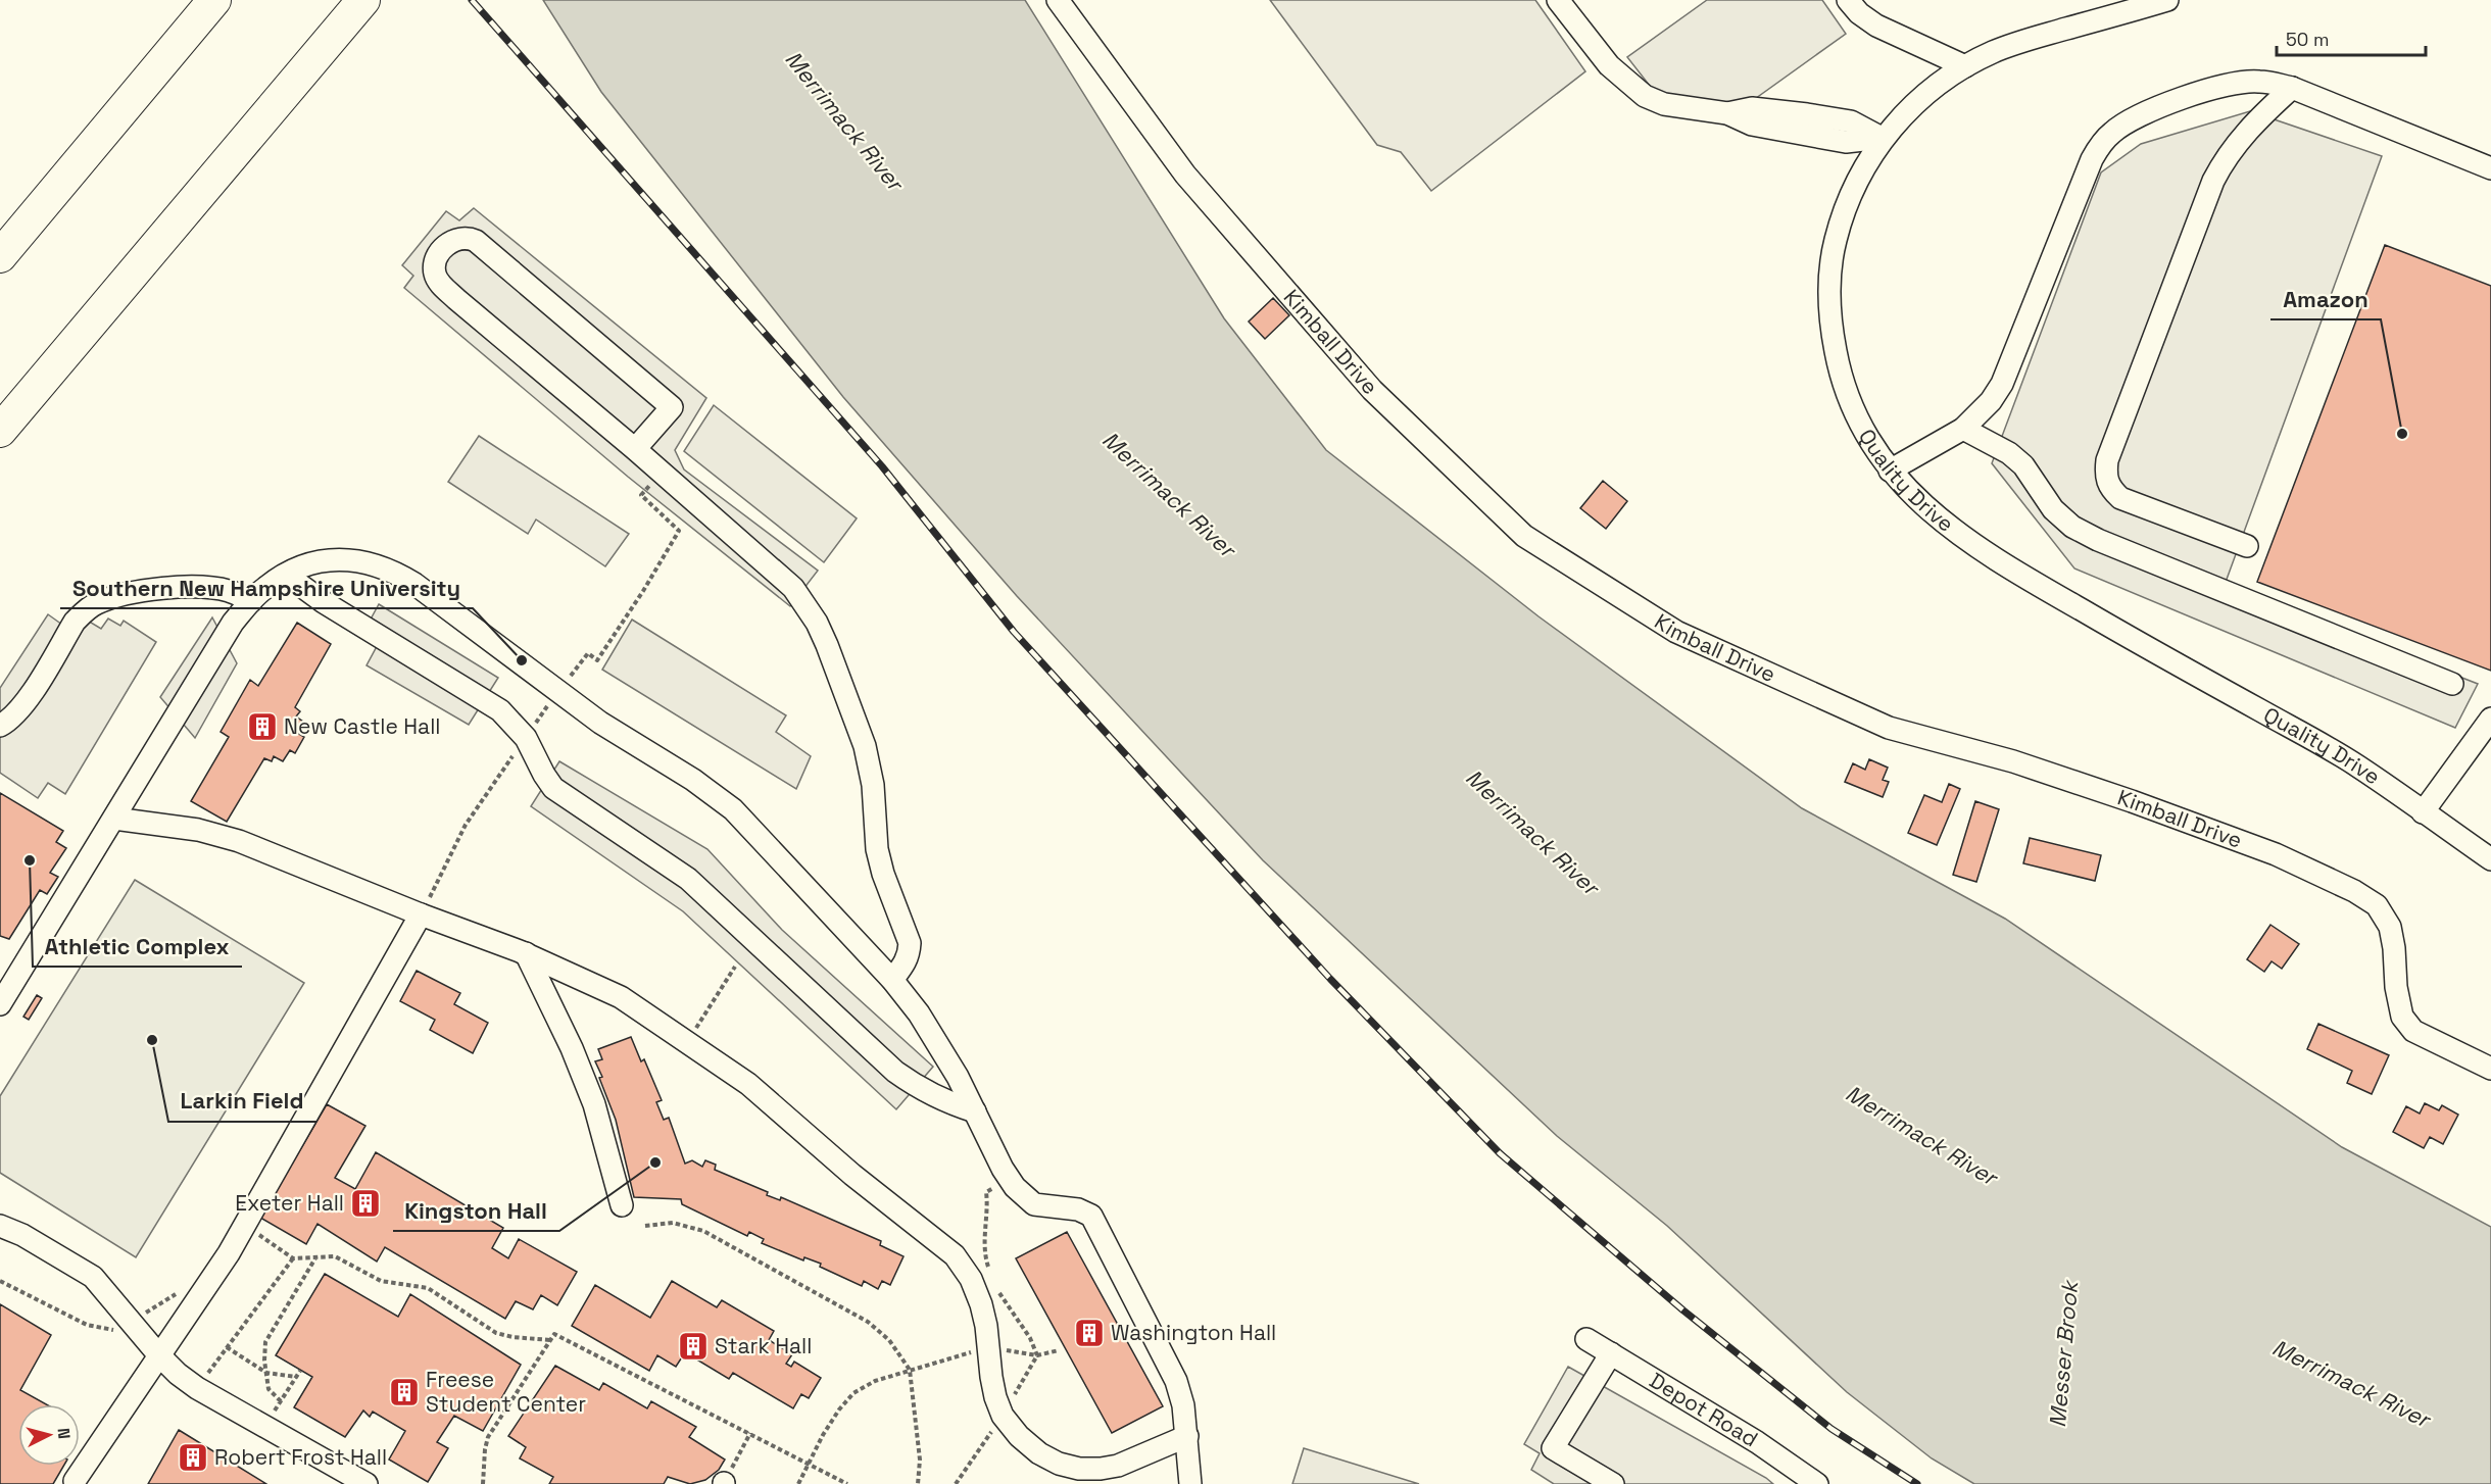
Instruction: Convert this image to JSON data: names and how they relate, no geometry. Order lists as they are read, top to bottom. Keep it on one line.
{"streets":{"street":["Kimball Drive","Quality Drive","Depot Road"]},"water":["Merrimack River","Messer Brook"],"places":{"other":["Amazon","Southern New Hampshire University","Athletic Complex","Larkin Field","Kingston Hall"],"building":["New Castle Hall","Exeter Hall","Washington Hall","Stark Hall","Freese Student Center","Robert Frost Hall"]},"scale_bar":"50 m","north":"right"}
